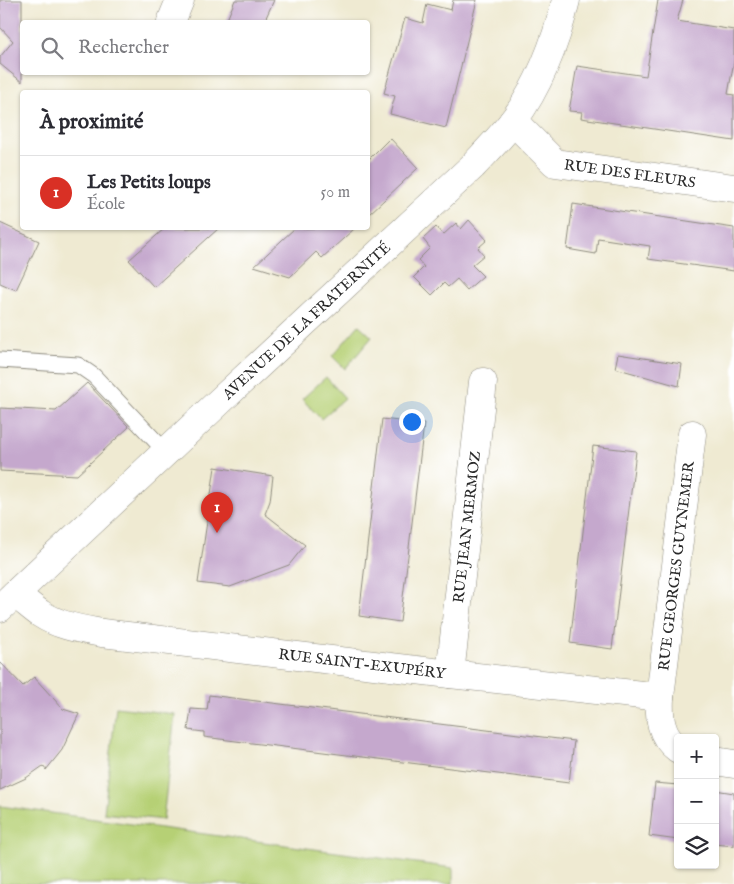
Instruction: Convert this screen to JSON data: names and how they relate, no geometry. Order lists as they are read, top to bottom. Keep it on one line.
{"streets":{"street":["RUE DES FLEURS","AVENUE DE LA FRATERNITÉ","RUE JEAN MERMOZ","RUE GEORGES GUYNEMER","RUE SAINT-EXUPÉRY"]},"crossings":[["RUE DES FLEURS","AVENUE DE LA FRATERNITÉ"],["AVENUE DE LA FRATERNITÉ","RUE SAINT-EXUPÉRY"],["RUE JEAN MERMOZ","RUE SAINT-EXUPÉRY"],["RUE GEORGES GUYNEMER","RUE SAINT-EXUPÉRY"]],"page":{"search":"Rechercher","heading":"À proximité","list":[{"mark":"1","name":"Les Petits loups","note":"École","value":"50 m"}],"pins":"1","map_buttons":["+","−"]}}
